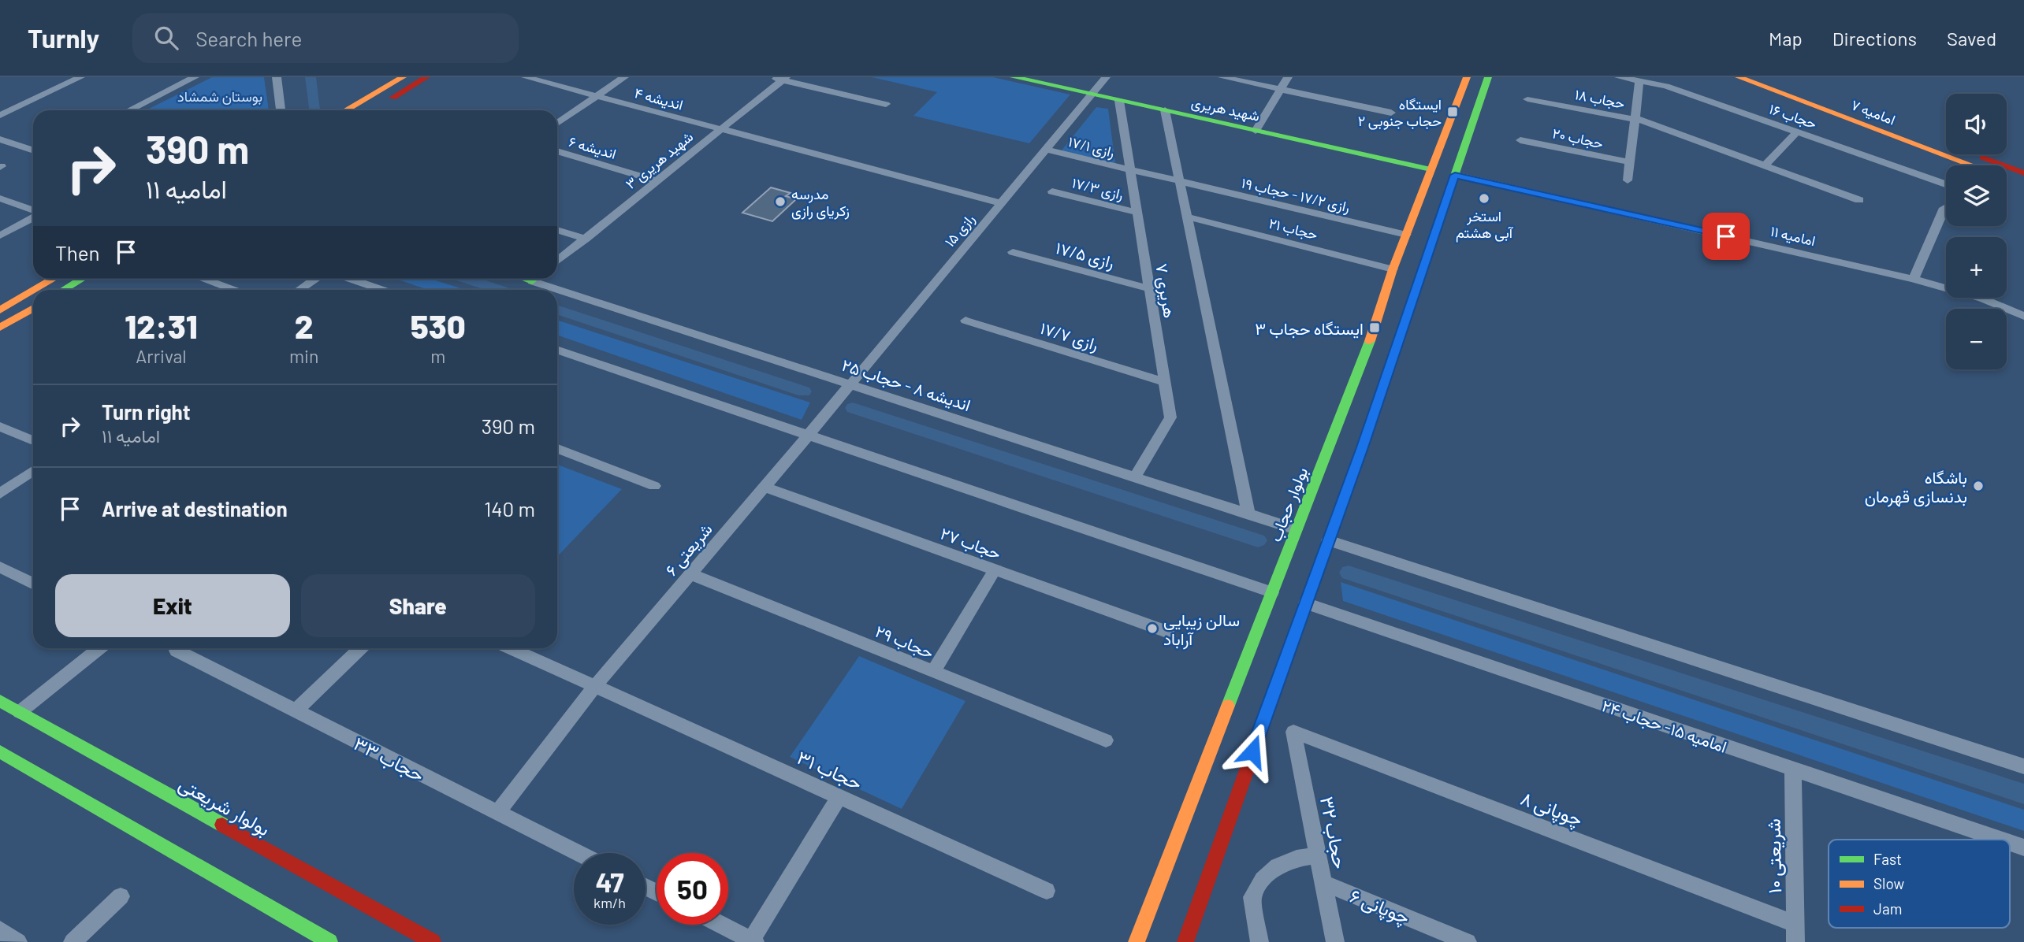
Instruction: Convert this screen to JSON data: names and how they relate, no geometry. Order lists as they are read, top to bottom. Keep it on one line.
{"streets":{"main road":["شهید هریری","امامیه ۷","اندیشه ۸ - حجاب ۲۵","بولوار حجاب","بولوار شریعتی"],"street":["اندیشه ۴","حجاب ۱۸","حجاب ۱۶","حجاب ۲۰","رازی ۱۷/۱","اندیشه ۶","شهید هریری ۳","رازی ۱۷/۳","رازی ۱۷/۲ - حجاب ۱۹","حجاب ۲۱","رازی ۱۵","امامیه ۱۱","رازی ۱۷/۵","هریری ۷","رازی ۱۷/۷","حجاب ۲۷","شریعتی ۶","حجاب ۲۹","امامیه ۱۵- حجاب ۲۴","حجاب ۳۳","حجاب ۳۱","چوپانی ۸","حجاب ۳۲","شریعتی ۱۰","چوپانی ۶"]},"crossings":[["اندیشه ۴","شهید هریری ۳"],["اندیشه ۴","رازی ۱۵"],["شهید هریری","رازی ۱۵"],["شهید هریری","هریری ۷"],["شهید هریری","بولوار حجاب"],["رازی ۱۷/۱","رازی ۱۷/۲ - حجاب ۱۹"],["رازی ۱۷/۱","رازی ۱۵"],["رازی ۱۷/۱","هریری ۷"],["اندیشه ۶","شهید هریری ۳"],["رازی ۱۷/۳","هریری ۷"],["رازی ۱۷/۲ - حجاب ۱۹","بولوار حجاب"],["حجاب ۲۱","بولوار حجاب"],["رازی ۱۵","اندیشه ۸ - حجاب ۲۵"],["رازی ۱۵","شریعتی ۶"],["امامیه ۱۱","بولوار حجاب"],["رازی ۱۷/۵","هریری ۷"],["هریری ۷","رازی ۱۷/۷"],["هریری ۷","اندیشه ۸ - حجاب ۲۵"],["اندیشه ۸ - حجاب ۲۵","بولوار حجاب"],["بولوار حجاب","امامیه ۱۵- حجاب ۲۴"],["حجاب ۲۷","شریعتی ۶"],["شریعتی ۶","حجاب ۲۹"],["شریعتی ۶","حجاب ۳۳"],["شریعتی ۶","حجاب ۳۱"],["امامیه ۱۵- حجاب ۲۴","شریعتی ۱۰"],["چوپانی ۸","حجاب ۳۲"],["چوپانی ۸","شریعتی ۱۰"],["حجاب ۳۲","چوپانی ۶"]],"parks":["بوستان شمشاد"],"places":{"transit":["ایستگاه حجاب جنوبی ۲","ایستگاه حجاب ۳"],"other":["استخر آبی هشتم","مدرسه زکریای رازی","باشگاه بدنسازی قهرمان","سالن زیبایی آراباد"]},"legend":["Fast","Slow","Jam"],"page":{"header":"Turnly","search":"Search here","nav":["Map","Directions","Saved"],"map_buttons":["+","−"],"turn":["390 m","امامیه ۱۱"],"then":"Then","eta":["12:31","Arrival","2","min","530","m"],"list":[{"name":"Turn right","note":"امامیه ۱۱","value":"390 m"},{"name":"Arrive at destination","value":"140 m"}],"buttons":["Exit","Share"],"speed":"47 km/h","limit":"50"}}
